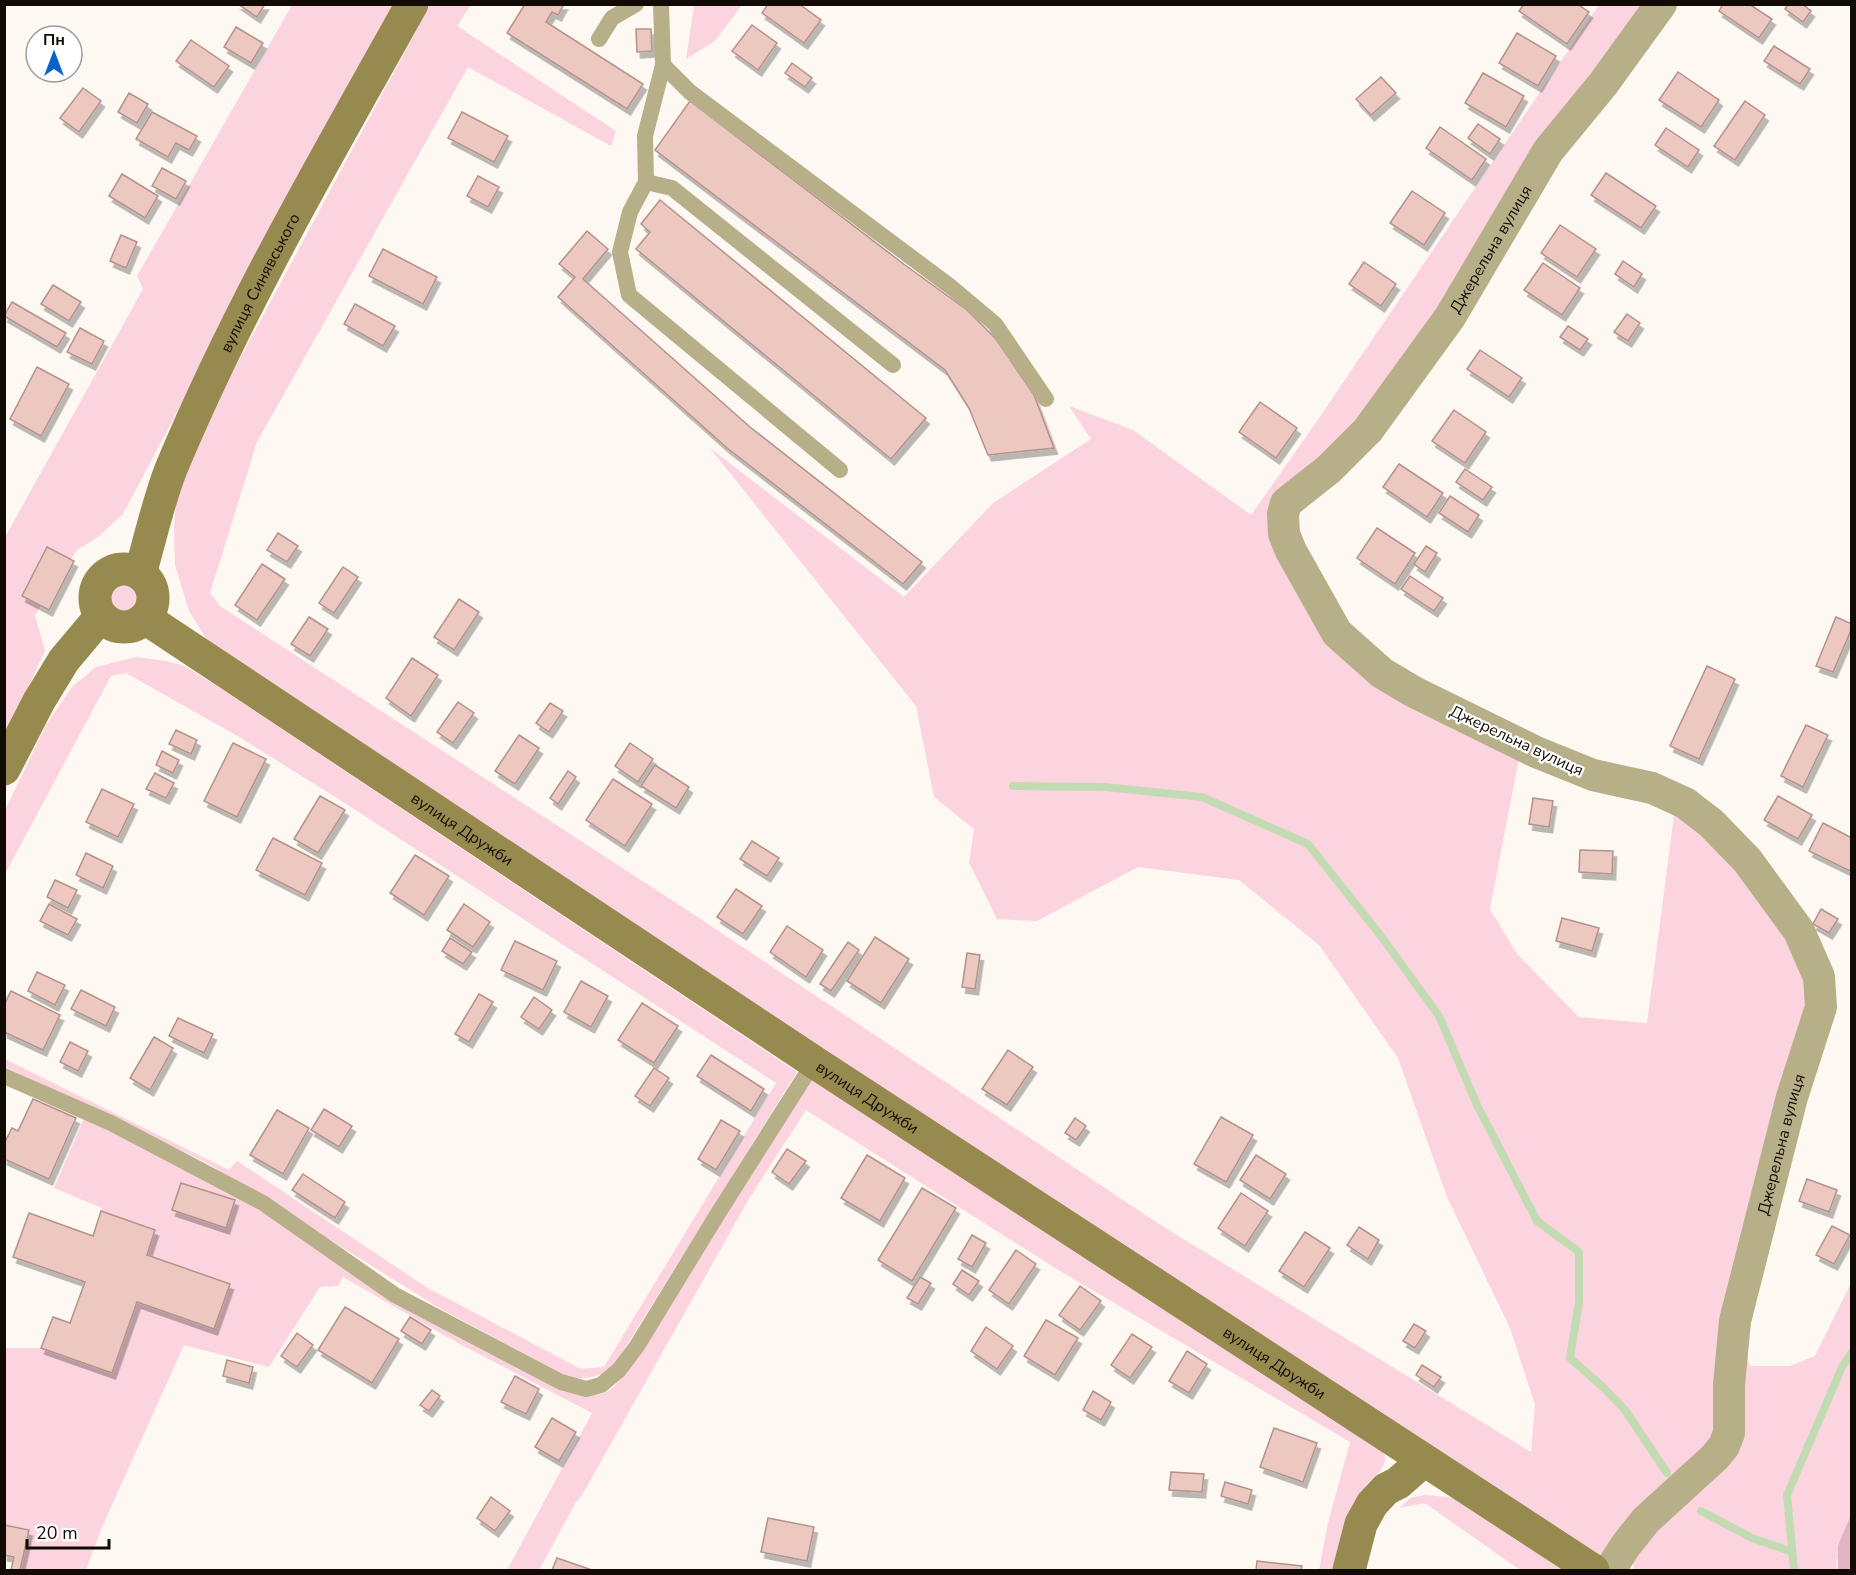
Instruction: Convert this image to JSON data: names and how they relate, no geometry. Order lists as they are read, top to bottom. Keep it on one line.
{"streets":{"street":["Джерельна вулиця","вулиця Синявського","вулиця Дружби"]},"crossings":[["вулиця Синявського","вулиця Дружби"]],"scale_bar":"20 m","north":"top"}
